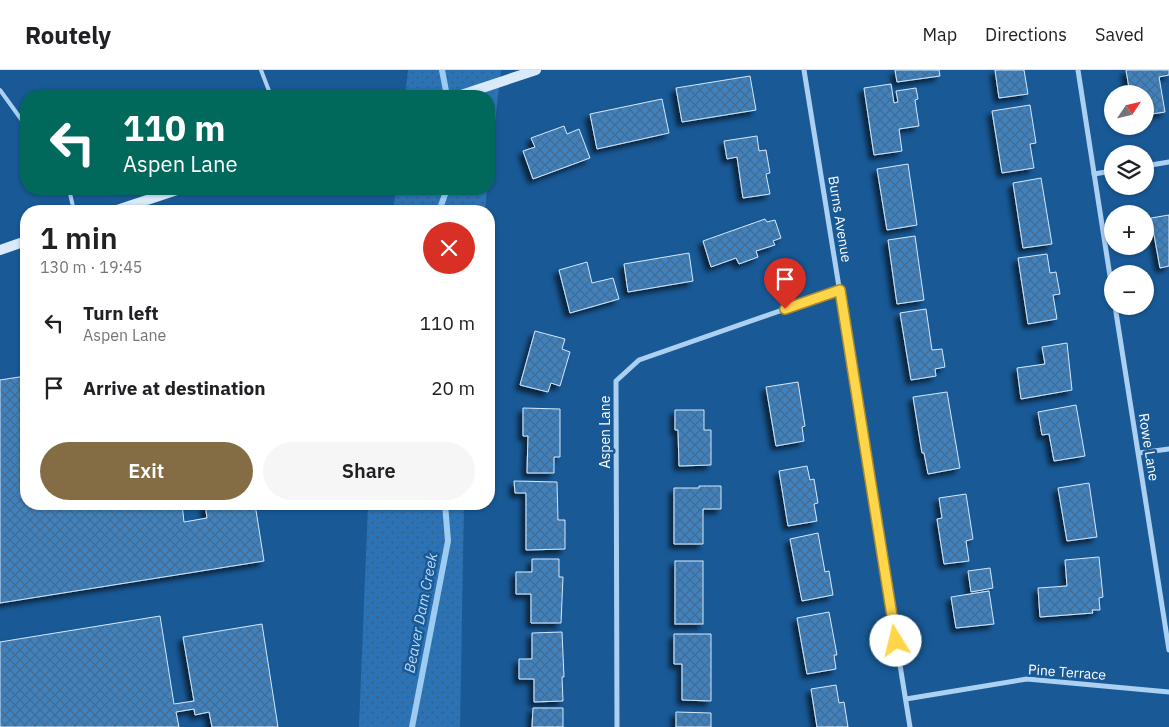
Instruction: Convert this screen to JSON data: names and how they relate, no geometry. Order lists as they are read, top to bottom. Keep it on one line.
{"streets":{"street":["Burns Avenue","Aspen Lane","Rowe Lane","Pine Terrace"]},"crossings":[["Burns Avenue","Aspen Lane"],["Burns Avenue","Pine Terrace"]],"water":["Beaver Dam Creek"],"north":"top right","page":{"header":"Routely","nav":["Map","Directions","Saved"],"map_buttons":["+","−"],"turn":["110 m","Aspen Lane"],"heading":["1 min","130 m · 19:45"],"list":[{"name":"Turn left","note":"Aspen Lane","value":"110 m"},{"name":"Arrive at destination","value":"20 m"}],"buttons":["Exit","Share"]}}
